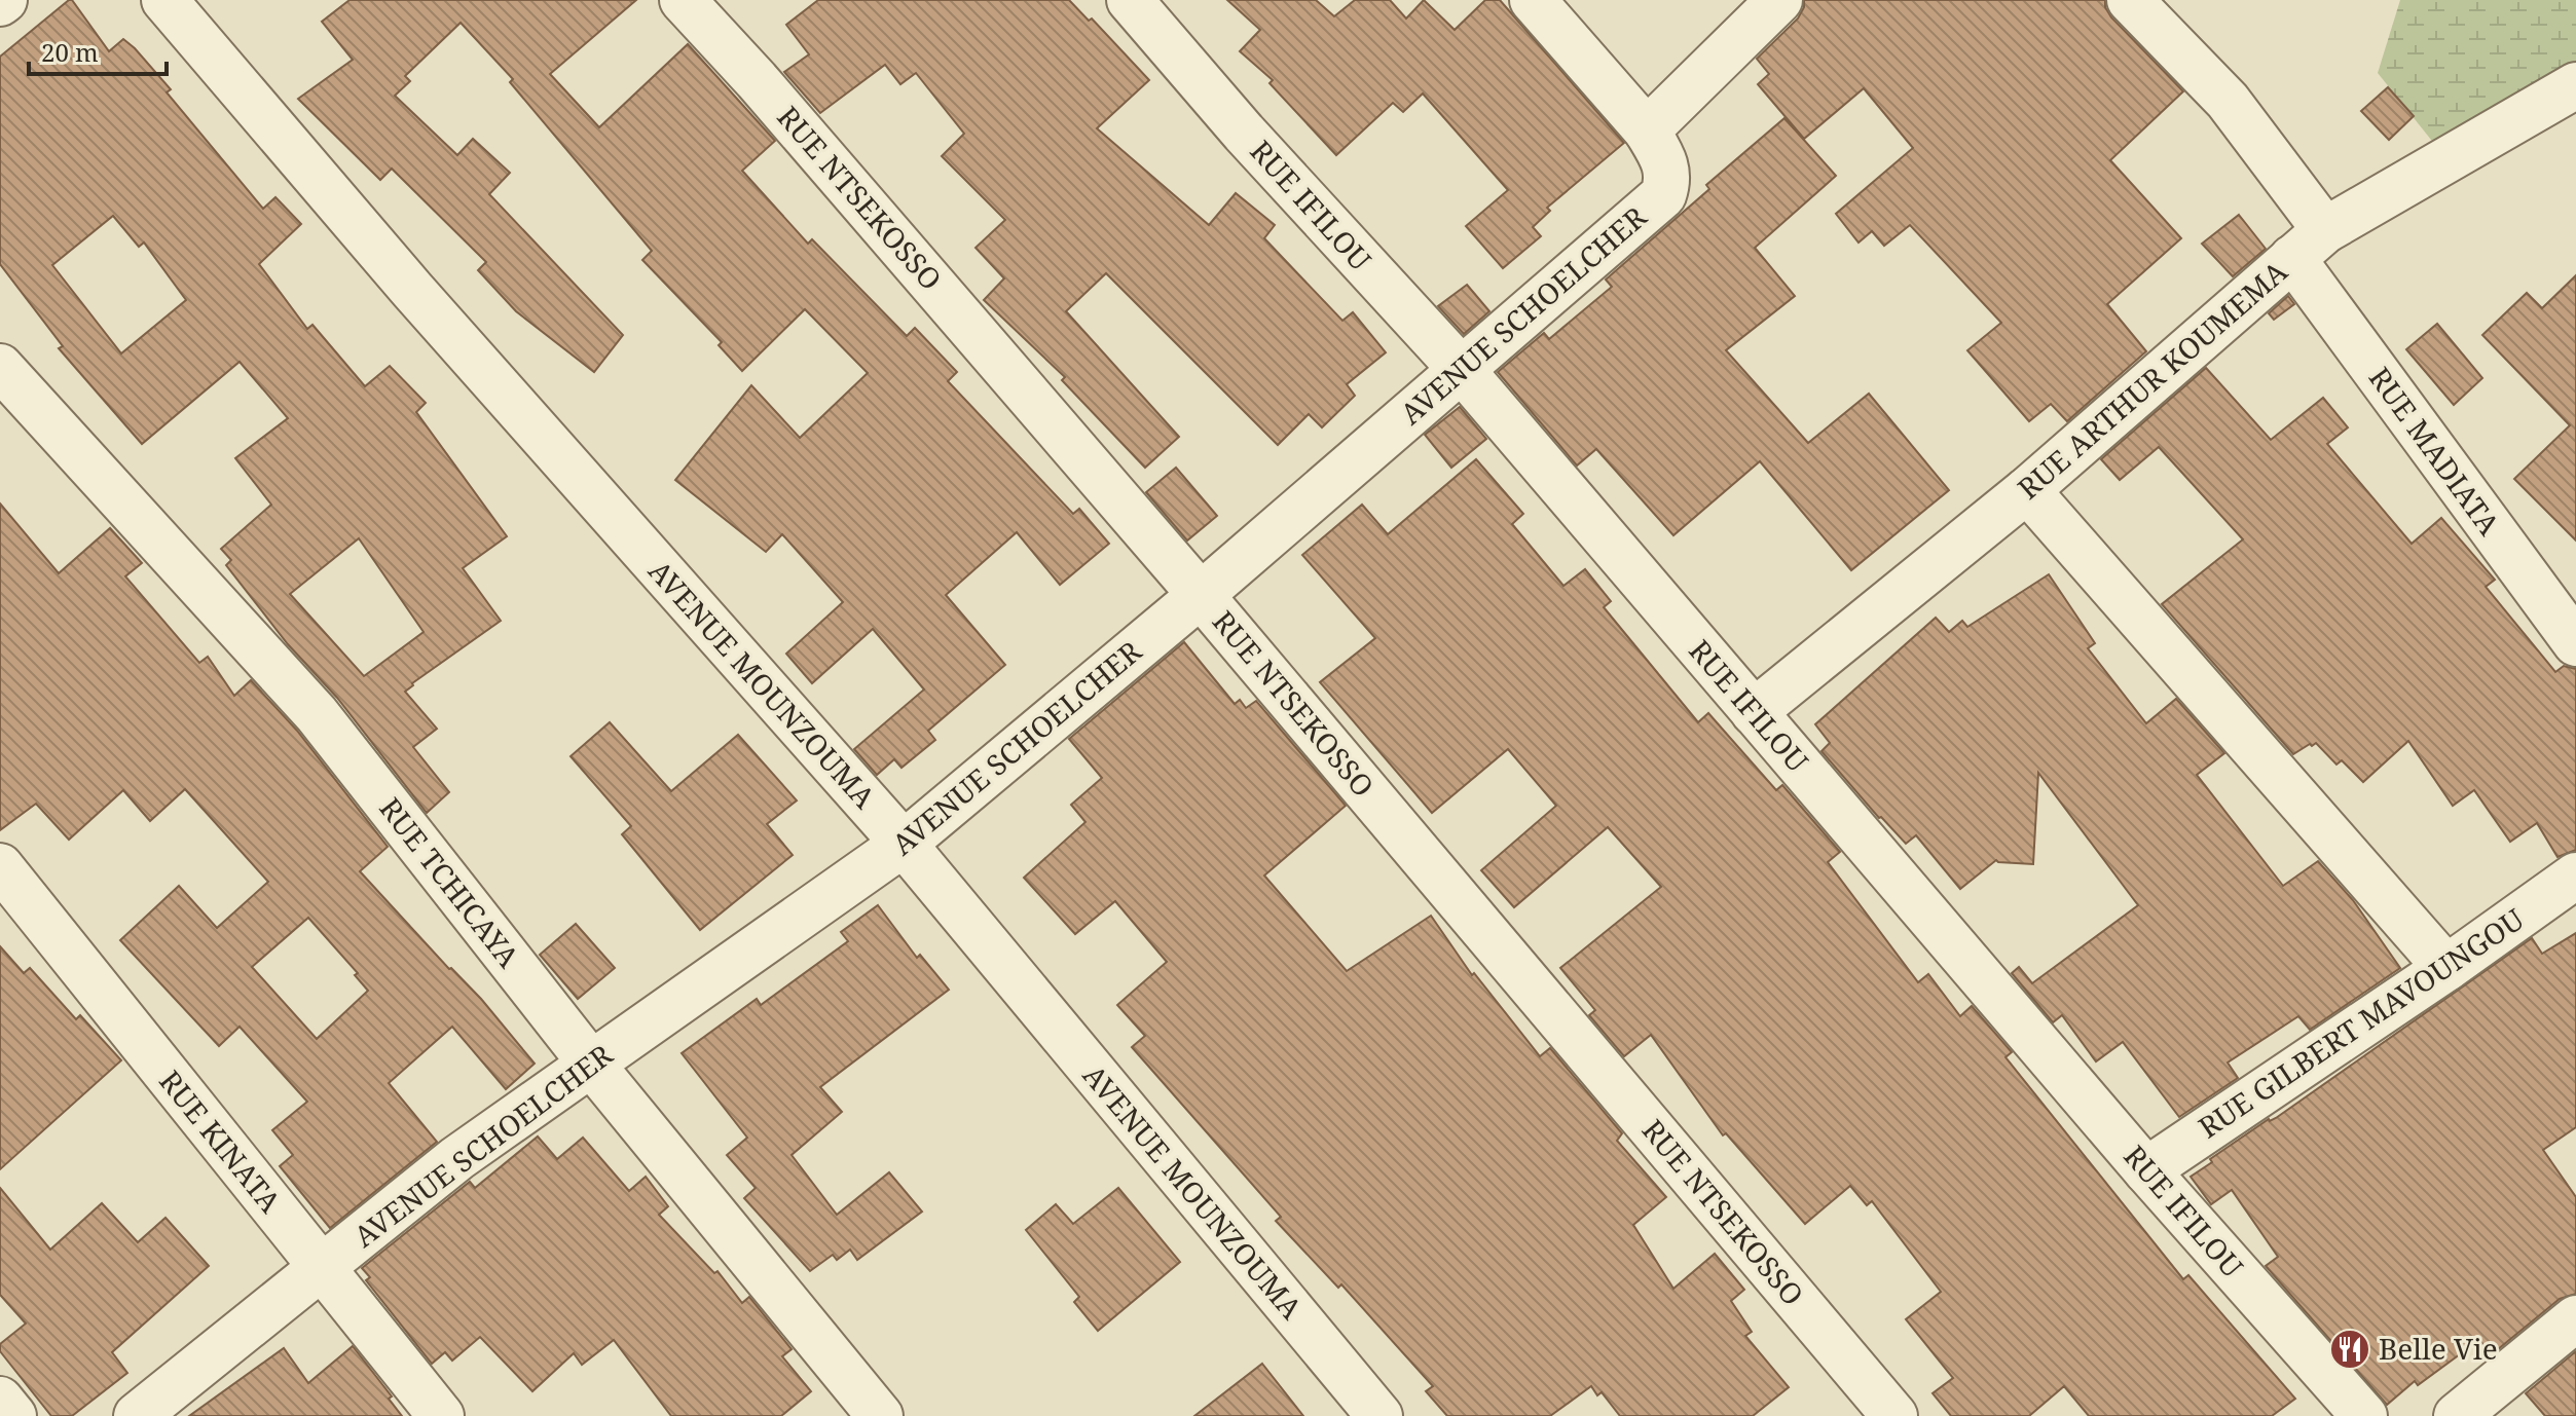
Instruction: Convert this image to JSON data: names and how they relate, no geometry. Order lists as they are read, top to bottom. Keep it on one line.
{"streets":{"street":["RUE NTSEKOSSO","RUE IFILOU","AVENUE SCHOELCHER","RUE ARTHUR KOUMEMA","RUE MADIATA","AVENUE MOUNZOUMA","RUE TCHICAYA","RUE GILBERT MAVOUNGOU","RUE KINATA"]},"crossings":[["RUE NTSEKOSSO","AVENUE SCHOELCHER"],["RUE IFILOU","AVENUE SCHOELCHER"],["RUE IFILOU","RUE ARTHUR KOUMEMA"],["RUE IFILOU","RUE GILBERT MAVOUNGOU"],["AVENUE SCHOELCHER","AVENUE MOUNZOUMA"],["AVENUE SCHOELCHER","RUE TCHICAYA"],["AVENUE SCHOELCHER","RUE KINATA"],["RUE ARTHUR KOUMEMA","RUE MADIATA"]],"places":{"restaurant":["Belle Vie"]},"scale_bar":"20 m"}
